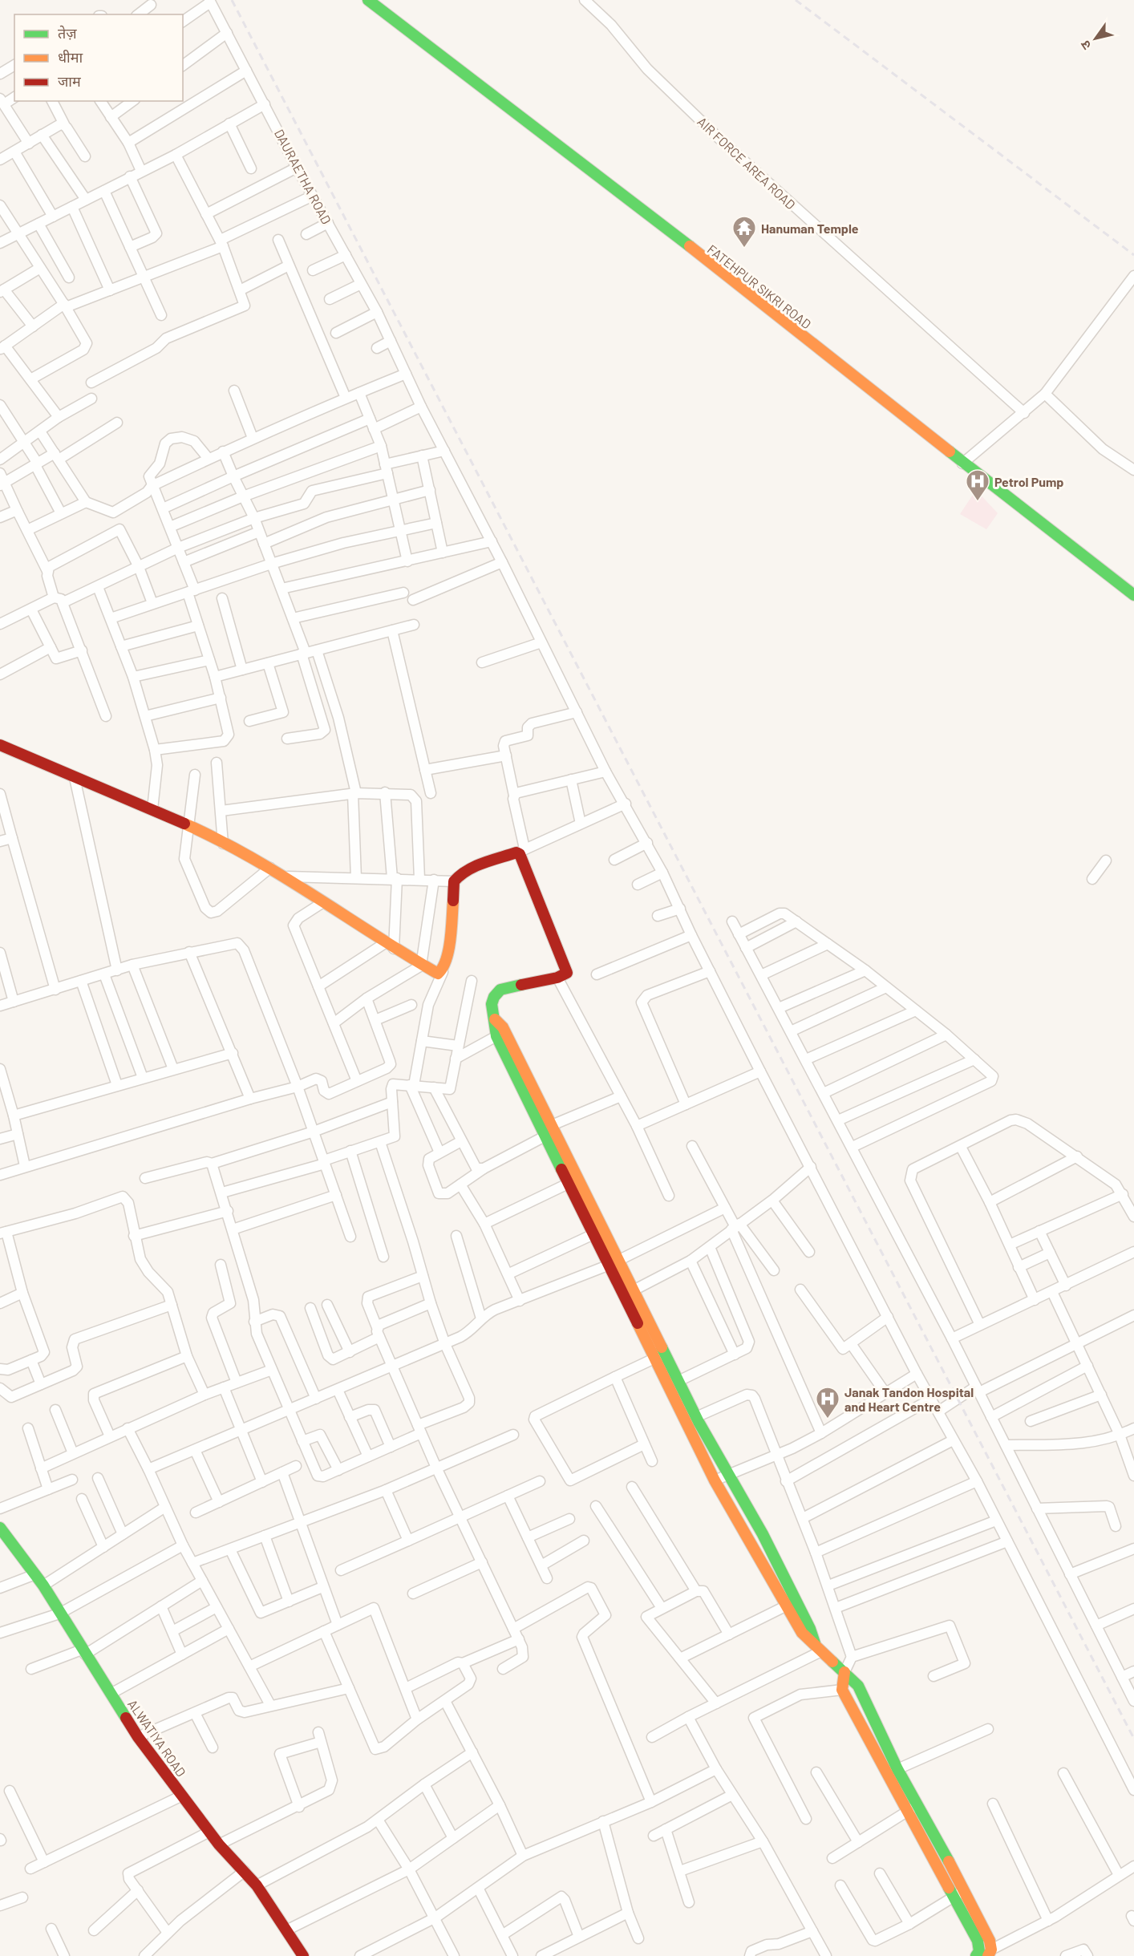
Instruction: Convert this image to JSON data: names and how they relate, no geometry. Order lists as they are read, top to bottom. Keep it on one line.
{"streets":{"street":["AIR FORCE AREA ROAD","DAURAETHA ROAD","FATEHPUR SIKRI ROAD","ALWATIYA ROAD"]},"places":{"temple":["Hanuman Temple"],"hospital":["Petrol Pump","Janak Tandon Hospital and Heart Centre"]},"legend":["तेज़","धीमा","जाम"],"north":"bottom left"}
